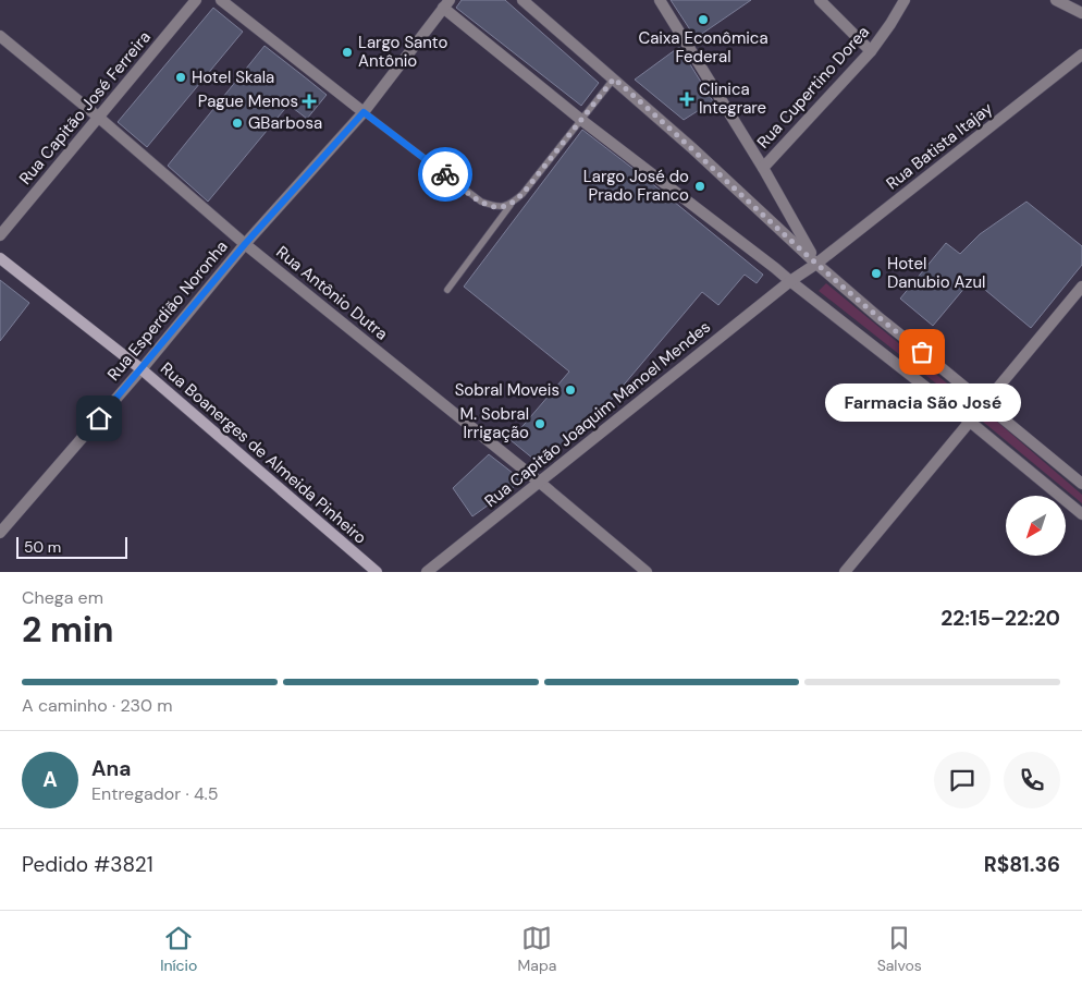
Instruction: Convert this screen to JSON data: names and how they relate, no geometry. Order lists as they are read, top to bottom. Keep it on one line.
{"streets":{"street":["Rua Cupertino Dorea","Rua Capitão José Ferreira","Rua Batista Itajay","Rua Antônio Dutra","Rua Esperdião Noronha","Rua Capitão Joaquim Manoel Mendes","Rua Boanerges de Almeida Pinheiro"]},"crossings":[["Rua Capitão José Ferreira","Rua Antônio Dutra"],["Rua Batista Itajay","Rua Capitão Joaquim Manoel Mendes"],["Rua Antônio Dutra","Rua Esperdião Noronha"],["Rua Antônio Dutra","Rua Capitão Joaquim Manoel Mendes"],["Rua Esperdião Noronha","Rua Boanerges de Almeida Pinheiro"]],"places":{"other":["Caixa Econômica Federal","Largo Santo Antônio","Hotel Skala","GBarbosa","Largo José do Prado Franco","Hotel Danubio Azul","Farmacia São José","Sobral Moveis","M. Sobral Irrigação"],"health":["Clinica Integrare","Pague Menos"]},"scale_bar":"50 m","north":"bottom left","page":{"bubble":"Farmacia São José","scale":"50 m","heading":["2 min","Chega em","22:15–22:20"],"panel":["Ana","Entregador · 4.5","Pedido #3821","R$81.36"],"bar":"A caminho · 230 m","round":"A","tabs":["Início","Mapa","Salvos"]}}
